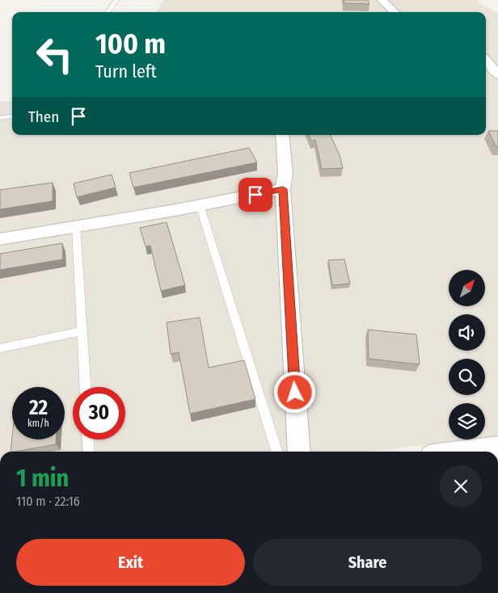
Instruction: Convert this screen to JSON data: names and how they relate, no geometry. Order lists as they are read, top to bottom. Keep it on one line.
{"north":"top right","page":{"turn":["100 m","Turn left"],"then":"Then","speed":"22 km/h","limit":"30","heading":["1 min","110 m · 22:16"],"buttons":["Exit","Share"]}}
